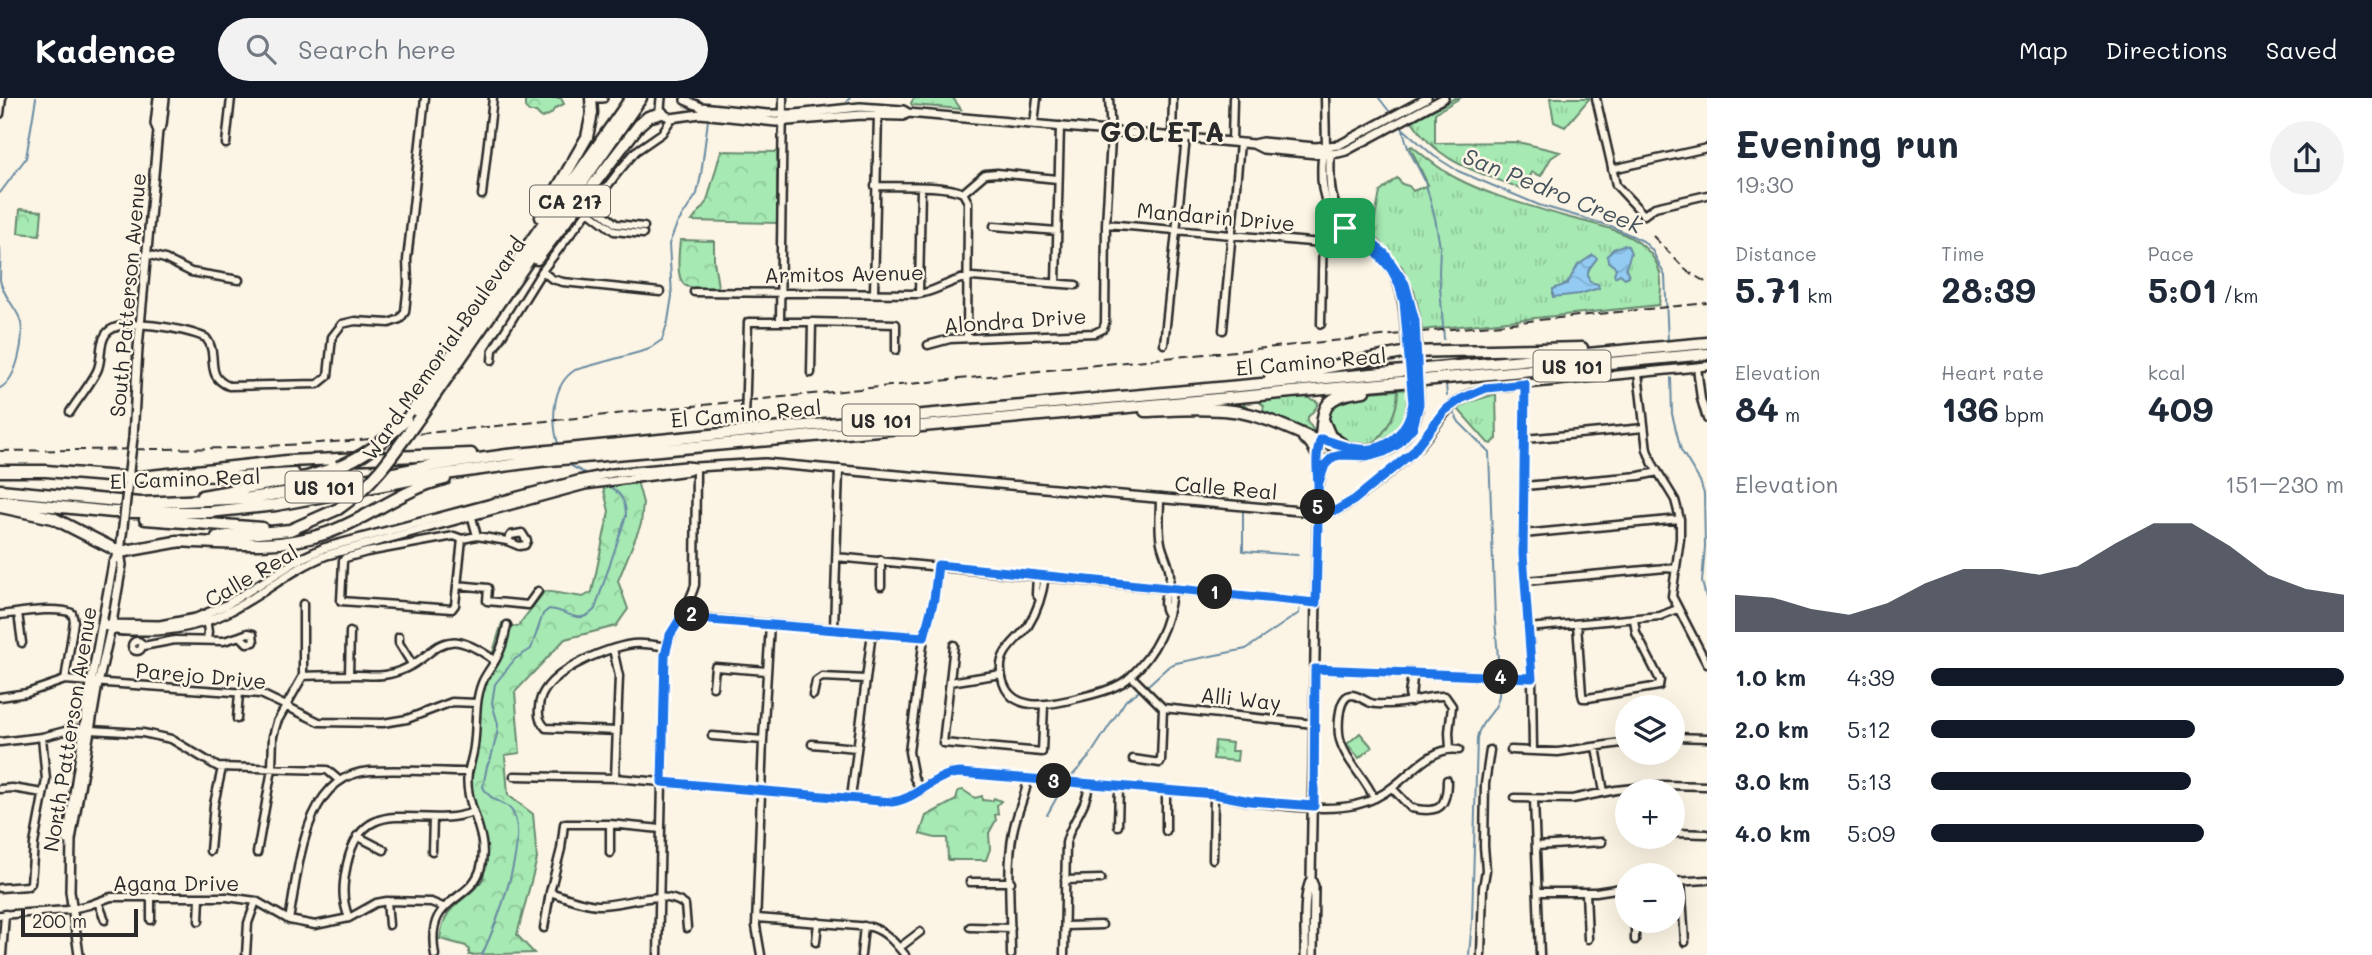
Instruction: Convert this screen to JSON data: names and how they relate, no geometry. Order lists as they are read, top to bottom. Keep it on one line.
{"streets":{"highway":["CA 217","Ward Memorial Boulevard","El Camino Real","US 101"],"main road":["South Patterson Avenue","Calle Real","North Patterson Avenue"],"street":["Mandarin Drive","Armitos Avenue","Alondra Drive","Parejo Drive","Alli Way","Agana Drive"]},"crossings":[["Mandarin Drive","Alondra Drive"],["South Patterson Avenue","North Patterson Avenue"],["Calle Real","North Patterson Avenue"],["Parejo Drive","North Patterson Avenue"],["North Patterson Avenue","Agana Drive"]],"districts":["GOLETA"],"water":["San Pedro Creek"],"scale_bar":"200 m","page":{"header":"Kadence","search":"Search here","nav":["Map","Directions","Saved"],"heading":["Evening run","19:30"],"stats":[["Distance","5.71 km"],["Time","28:39"],["Pace","5:01 /km"],["Elevation","84 m"],["Heart rate","136 bpm"],["kcal","409"]],"chart":["Elevation","151–230 m"],"pins":["5","1","2","4","3"],"list":[{"name":"1.0 km","note":"4:39"},{"name":"2.0 km","note":"5:12"},{"name":"3.0 km","note":"5:13"},{"name":"4.0 km","note":"5:09"}],"map_buttons":["+","−"],"scale":"200 m"}}
